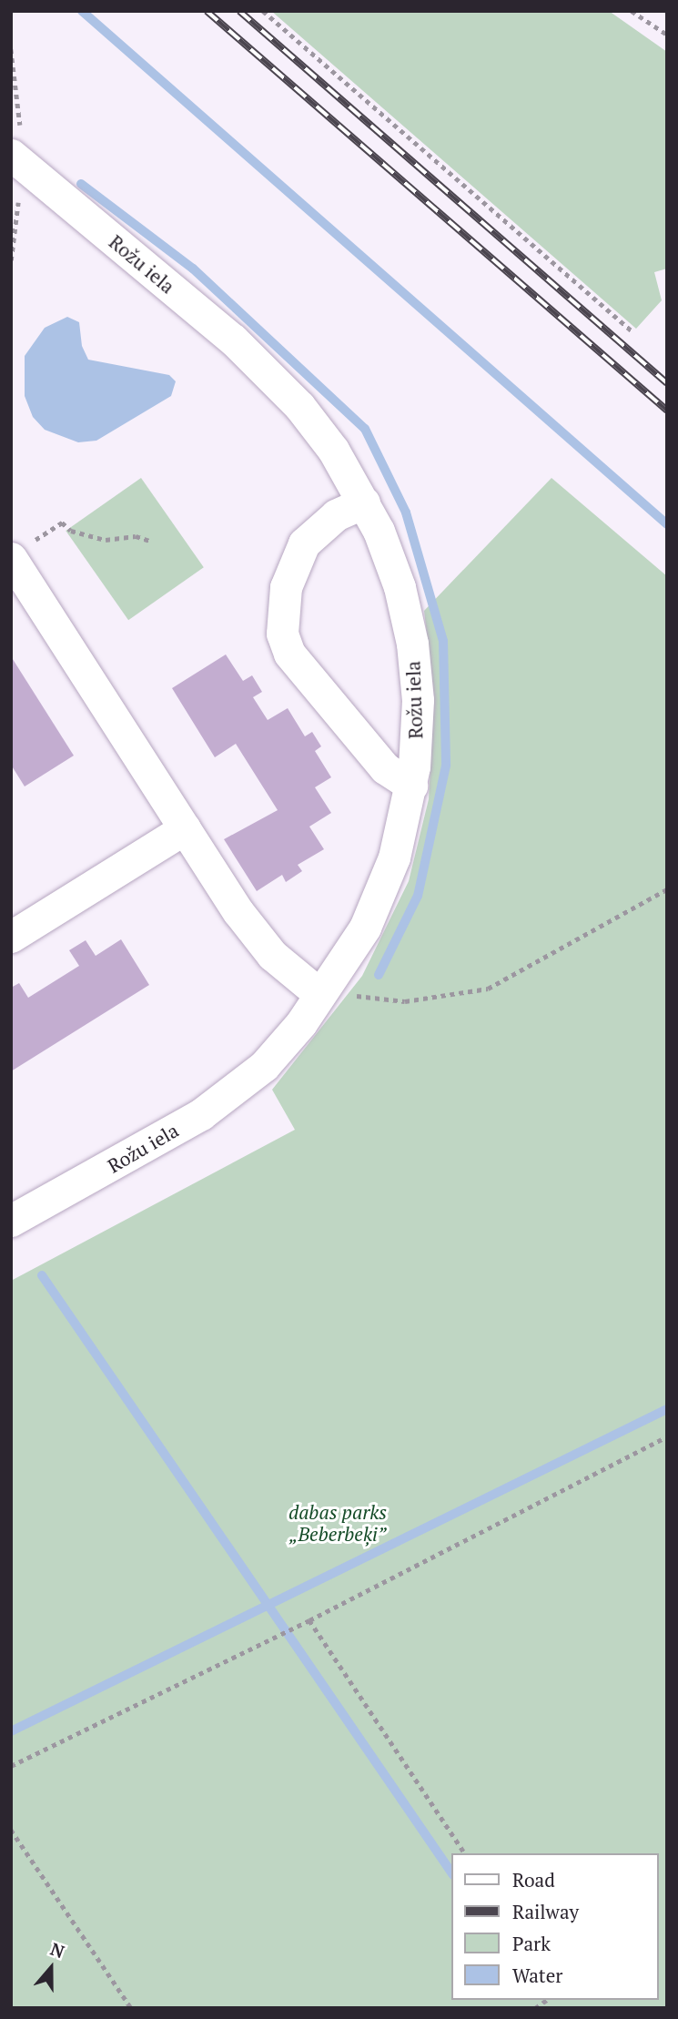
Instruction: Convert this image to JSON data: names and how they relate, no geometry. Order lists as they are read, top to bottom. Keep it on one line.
{"streets":{"street":["Rožu iela"]},"parks":["dabas parks „Beberbeķi”"],"legend":["Road","Railway","Park","Water"],"north":"top"}
